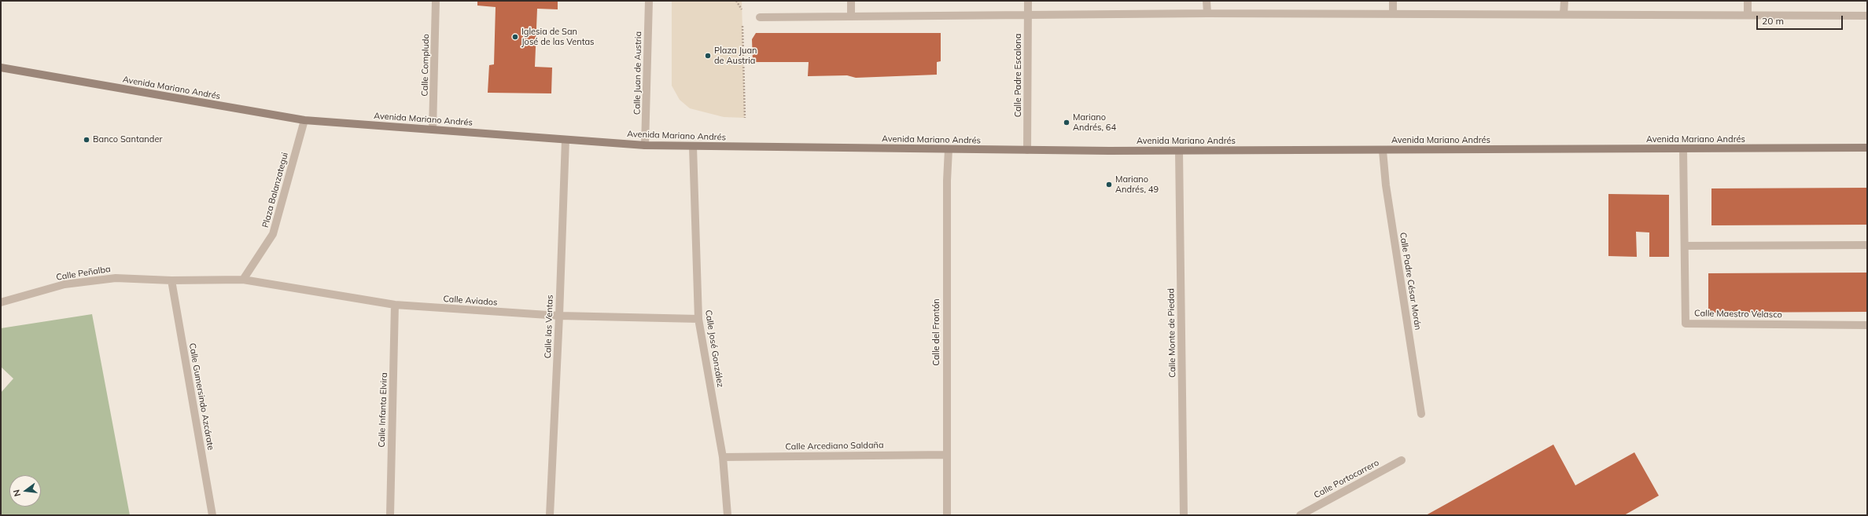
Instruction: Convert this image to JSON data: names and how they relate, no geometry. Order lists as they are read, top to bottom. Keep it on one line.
{"streets":{"main road":["Avenida Mariano Andrés"],"street":["Calle Compludo","Calle Juan de Austria","Calle Padre Escalona","Plaza Balanzategui","Calle Peñalba","Calle Padre César Morán","Calle Aviados","Calle Maestro Velasco","Calle las Ventas","Calle del Frontón","Calle Monte de Piedad","Calle José González","Calle Gumersindo Azcárate","Calle Infanta Elvira","Calle Arcediano Saldaña","Calle Portocarrero"]},"crossings":[["Calle Compludo","Avenida Mariano Andrés"],["Calle Juan de Austria","Avenida Mariano Andrés"],["Calle Padre Escalona","Avenida Mariano Andrés"],["Avenida Mariano Andrés","Plaza Balanzategui"],["Avenida Mariano Andrés","Calle Padre César Morán"],["Avenida Mariano Andrés","Calle Maestro Velasco"],["Avenida Mariano Andrés","Calle las Ventas"],["Avenida Mariano Andrés","Calle del Frontón"],["Avenida Mariano Andrés","Calle Monte de Piedad"],["Avenida Mariano Andrés","Calle José González"],["Plaza Balanzategui","Calle Aviados"],["Calle Peñalba","Calle Gumersindo Azcárate"],["Calle Aviados","Calle las Ventas"],["Calle Aviados","Calle José González"],["Calle Aviados","Calle Infanta Elvira"],["Calle del Frontón","Calle Arcediano Saldaña"],["Calle José González","Calle Arcediano Saldaña"]],"places":["Iglesia de San José de las Ventas","Plaza Juan de Austria","Mariano Andrés, 64","Banco Santander","Mariano Andrés, 49"],"scale_bar":"20 m","north":"left"}
